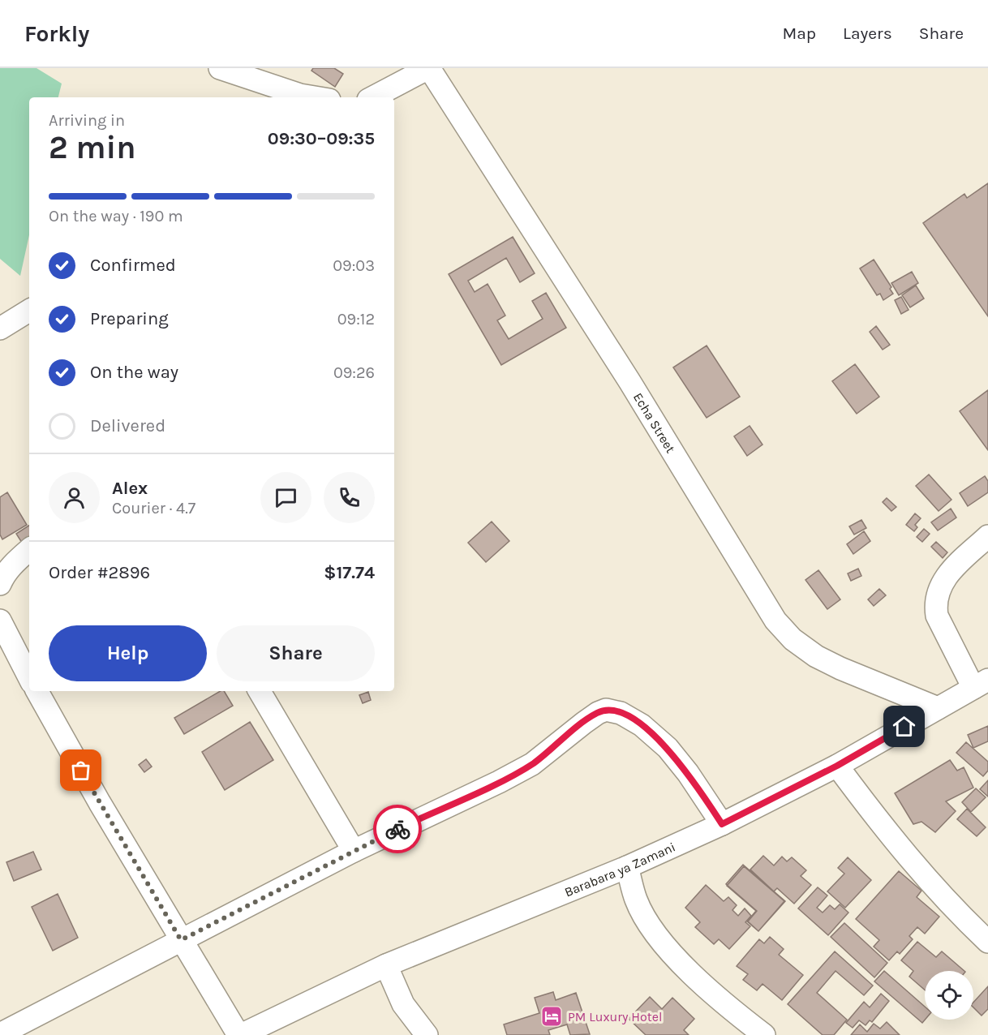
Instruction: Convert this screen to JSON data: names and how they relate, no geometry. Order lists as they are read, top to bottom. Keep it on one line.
{"streets":{"street":["Echa Street","Barabara ya Zamani"]},"crossings":[["Echa Street","Barabara ya Zamani"]],"places":{"hotel":["PM Luxury Hotel"]},"page":{"header":"Forkly","nav":["Map","Layers","Share"],"heading":["2 min","Arriving in","09:30–09:35"],"panel":["Alex","Courier · 4.7","Order #2896","$17.74"],"bar":"On the way · 190 m","list":[["Confirmed","09:03"],["Preparing","09:12"],["On the way","09:26"],"Delivered"],"buttons":["Help","Share"]}}
